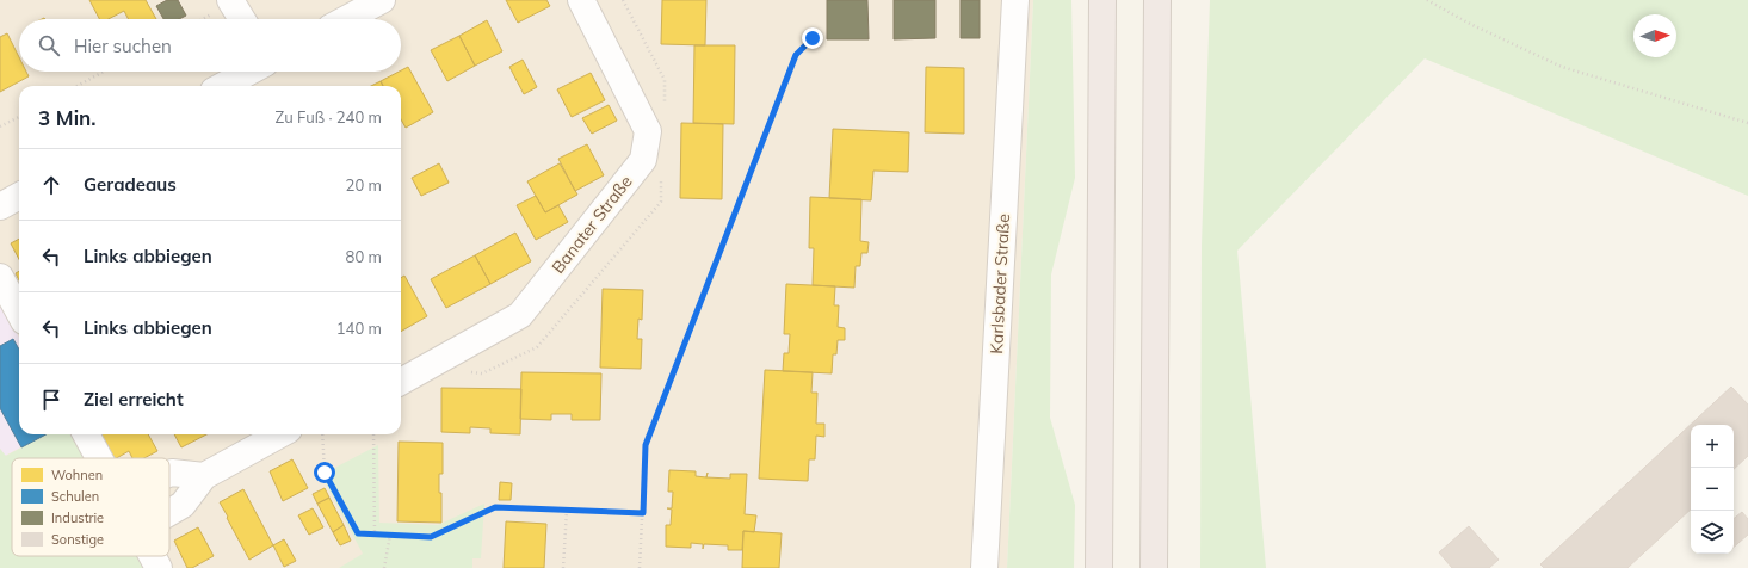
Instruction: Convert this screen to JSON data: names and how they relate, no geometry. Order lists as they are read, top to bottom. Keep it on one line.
{"streets":{"street":["Banater Straße","Karlsbader Straße"]},"legend":["Wohnen","Schulen","Industrie","Sonstige"],"north":"right","page":{"search":"Hier suchen","heading":["3 Min.","Zu Fuß · 240 m"],"list":[["Geradeaus","20 m"],["Links abbiegen","80 m"],["Links abbiegen","140 m"],"Ziel erreicht"],"map_buttons":["+","−"]}}
